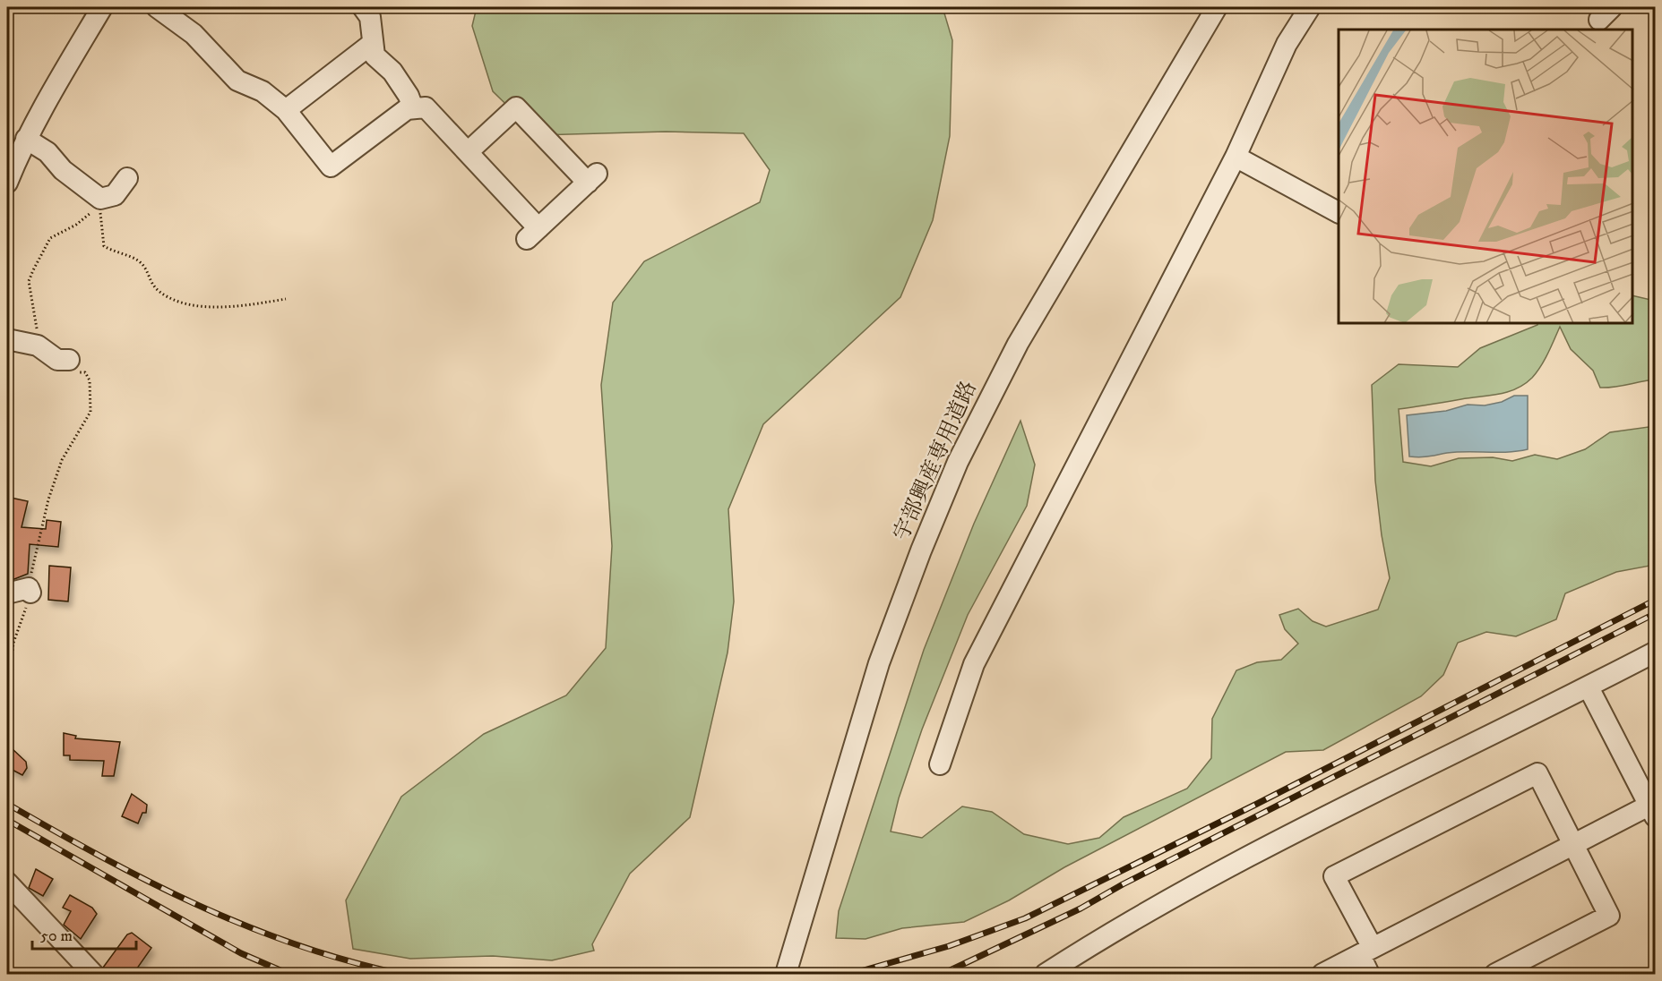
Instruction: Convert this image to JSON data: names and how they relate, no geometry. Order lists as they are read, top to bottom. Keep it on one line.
{"streets":{"street":["宇部興産専用道路"]},"scale_bar":"50 m"}
